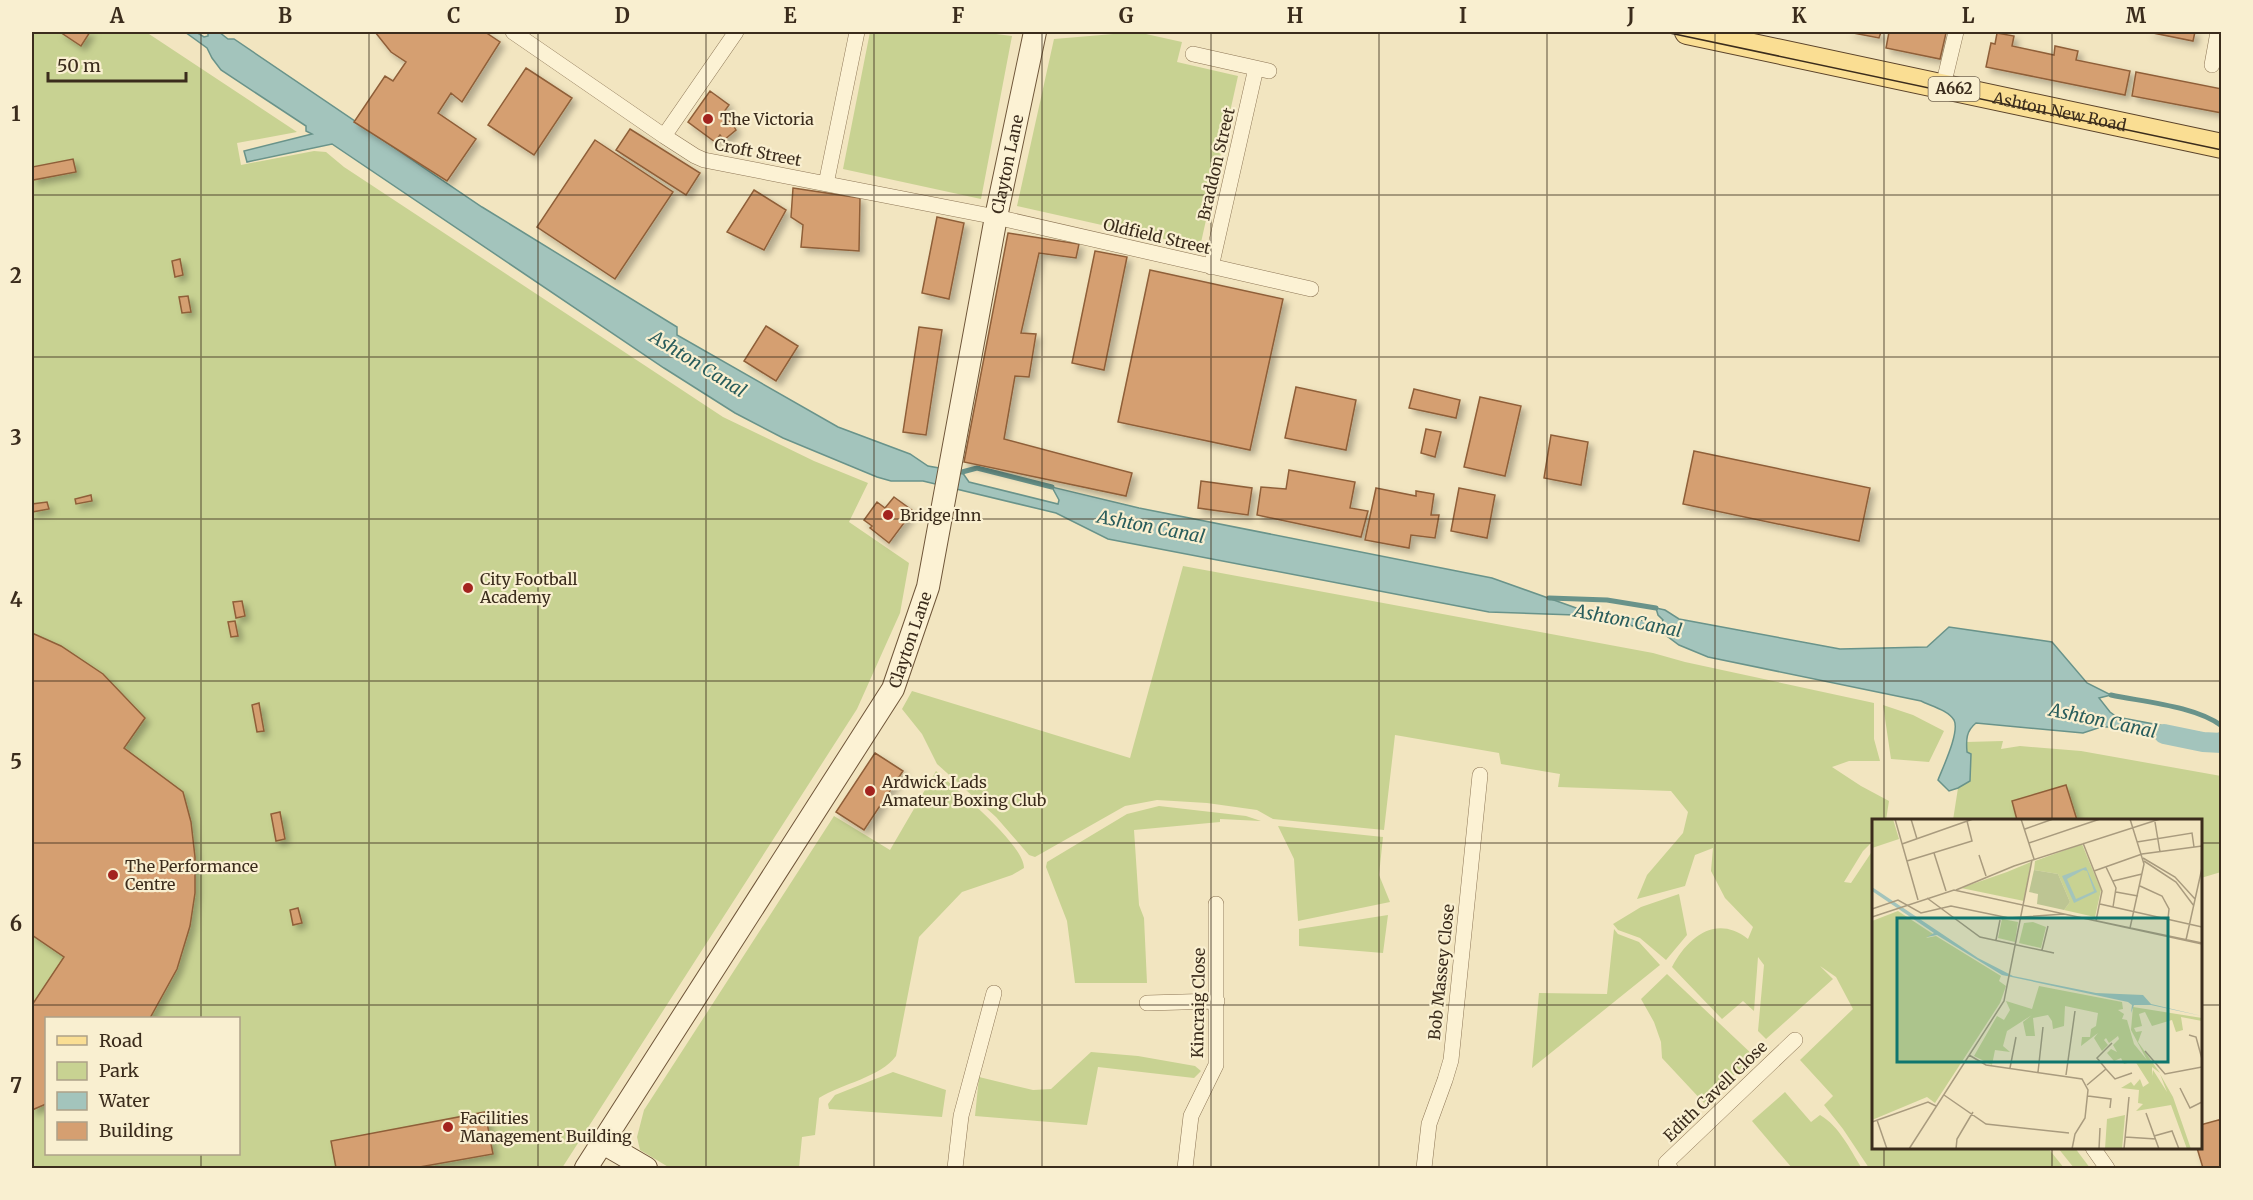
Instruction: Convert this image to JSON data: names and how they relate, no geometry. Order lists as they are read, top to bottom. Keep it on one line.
{"streets":{"main road":["A662","Ashton New Road"],"street":["Croft Street","Clayton Lane","Braddon Street","Oldfield Street","Bob Massey Close","Kincraig Close","Edith Cavell Close"]},"crossings":[["Croft Street","Clayton Lane"],["Croft Street","Oldfield Street"],["Clayton Lane","Oldfield Street"],["Braddon Street","Oldfield Street"]],"water":["Ashton Canal"],"places":["The Victoria","Bridge Inn","City Football Academy","Ardwick Lads Amateur Boxing Club","The Performance Centre","Facilities Management Building"],"legend":["Road","Park","Water","Building"],"scale_bar":"50 m","grid":{"columns":["A","B","C","D","E","F","G","H","I","J","K","L","M"],"rows":["1","2","3","4","5","6","7"]}}
